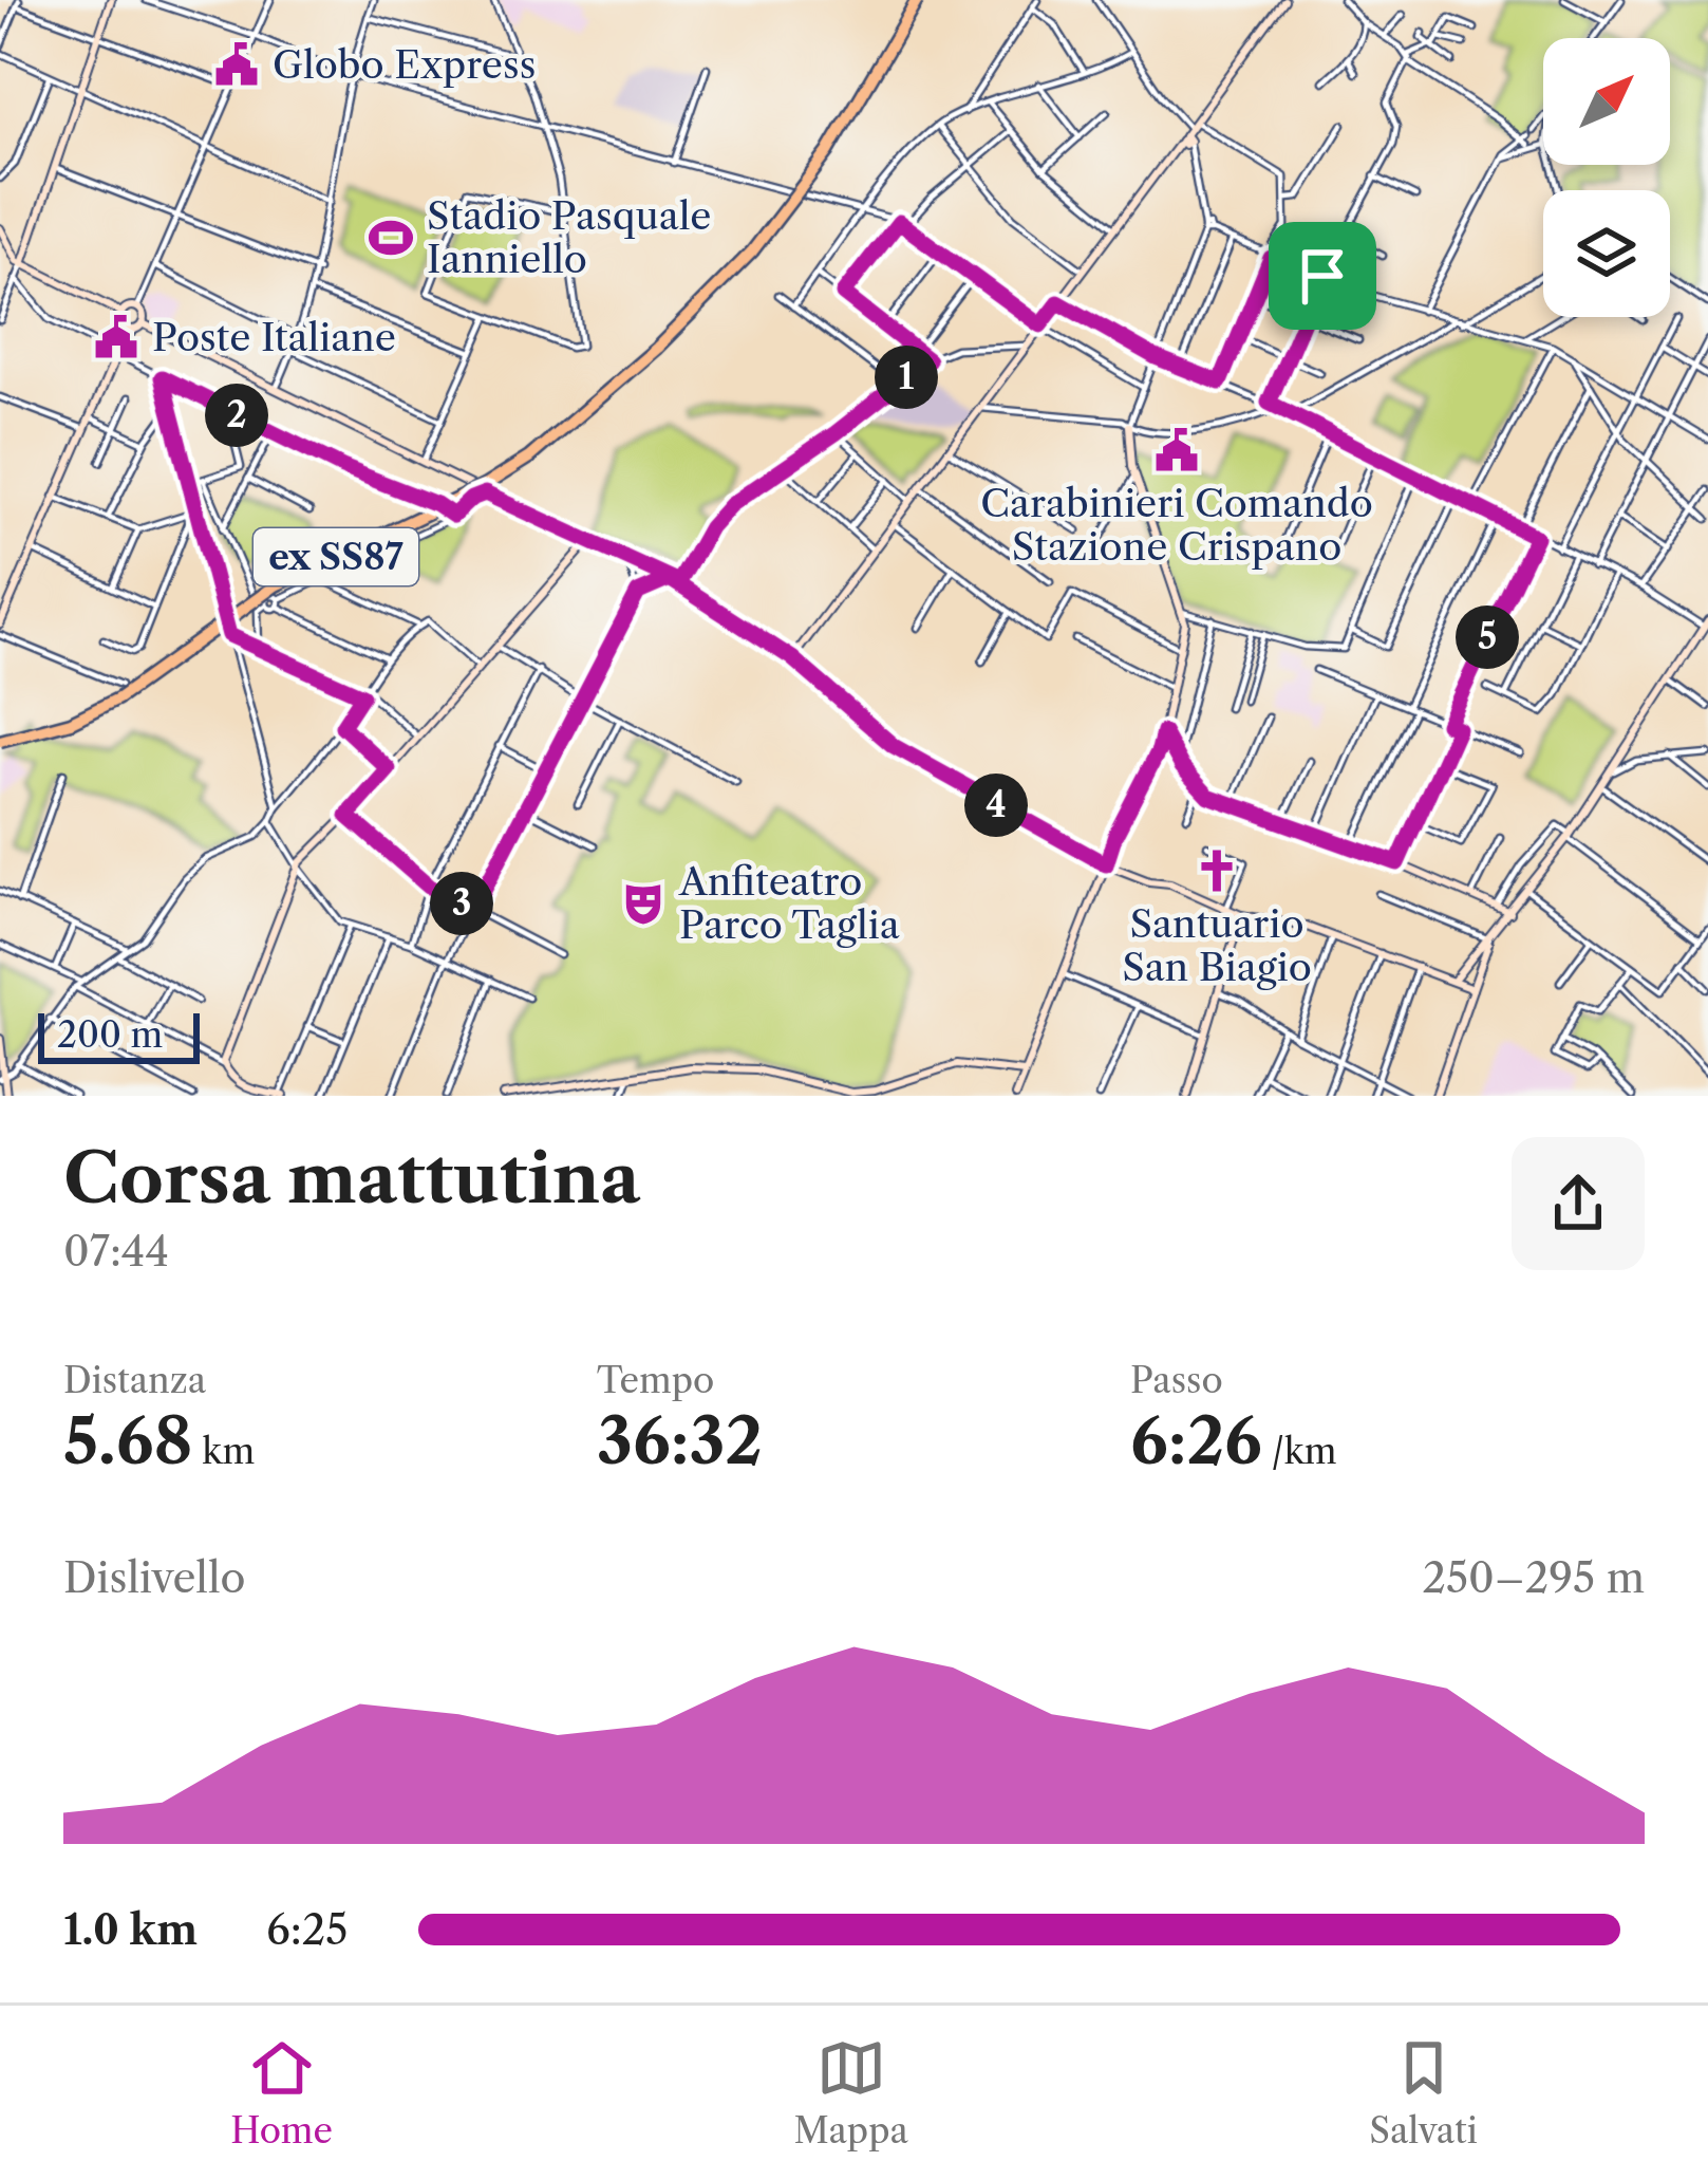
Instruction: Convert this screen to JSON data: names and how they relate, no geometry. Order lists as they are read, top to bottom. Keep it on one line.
{"streets":{"highway":["ex SS87"]},"places":{"public building":["Globo Express","Poste Italiane","Carabinieri Comando Stazione Crispano"],"sports":["Stadio Pasquale Ianniello"],"church":["Santuario San Biagio"],"theatre":["Anfiteatro Parco Taglia"]},"scale_bar":"200 m","north":"top right","page":{"pins":["1","2","5","4","3"],"scale":"200 m","heading":["Corsa mattutina","07:44"],"stats":[["Distanza","5.68 km"],["Tempo","36:32"],["Passo","6:26 /km"]],"chart":["Dislivello","250–295 m"],"list":[{"name":"1.0 km","note":"6:25"}],"tabs":["Home","Mappa","Salvati"]}}
